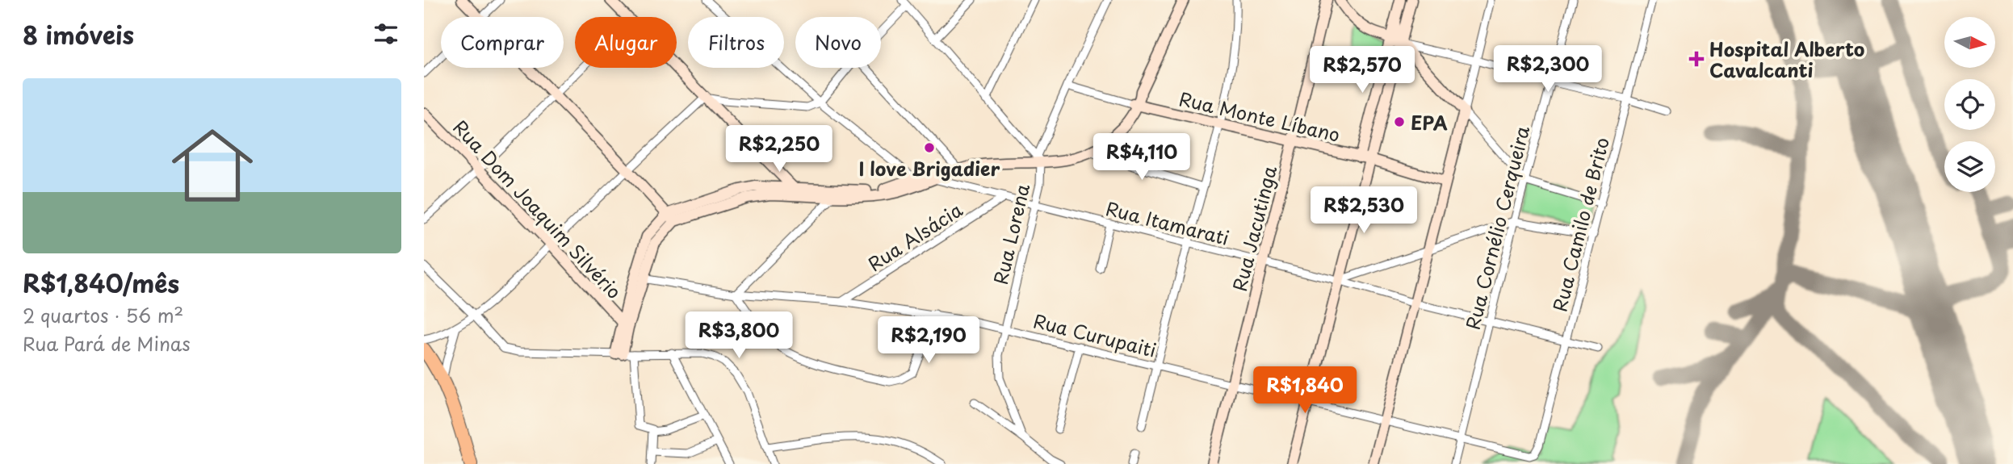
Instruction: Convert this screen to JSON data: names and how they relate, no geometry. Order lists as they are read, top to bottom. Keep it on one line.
{"streets":{"street":["Rua Monte Líbano","Rua Dom Joaquim Silvério","Rua Itamarati","Rua Camilo de Brito","Rua Cornélio Cerqueira","Rua Jacutinga","Rua Lorena","Rua Alsácia","Rua Curupaiti"]},"crossings":[["Rua Monte Líbano","Rua Jacutinga"],["Rua Monte Líbano","Rua Lorena"],["Rua Itamarati","Rua Camilo de Brito"],["Rua Itamarati","Rua Cornélio Cerqueira"],["Rua Itamarati","Rua Jacutinga"],["Rua Itamarati","Rua Lorena"],["Rua Itamarati","Rua Alsácia"],["Rua Camilo de Brito","Rua Curupaiti"],["Rua Cornélio Cerqueira","Rua Curupaiti"],["Rua Jacutinga","Rua Curupaiti"],["Rua Lorena","Rua Curupaiti"],["Rua Alsácia","Rua Curupaiti"]],"places":{"health":["Hospital Alberto Cavalcanti"],"other":["EPA","I love Brigadier"]},"north":"right","page":{"heading":"8 imóveis","chip":["Comprar","Alugar","Filtros","Novo"],"price":["R$2,300","R$2,570","R$2,250","R$4,110","R$2,530","R$3,800","R$2,190","R$1,840"],"list":[{"name":"R$1,840/mês","note":"2 quartos · 56 m² · Rua Pará de Minas"}]}}
